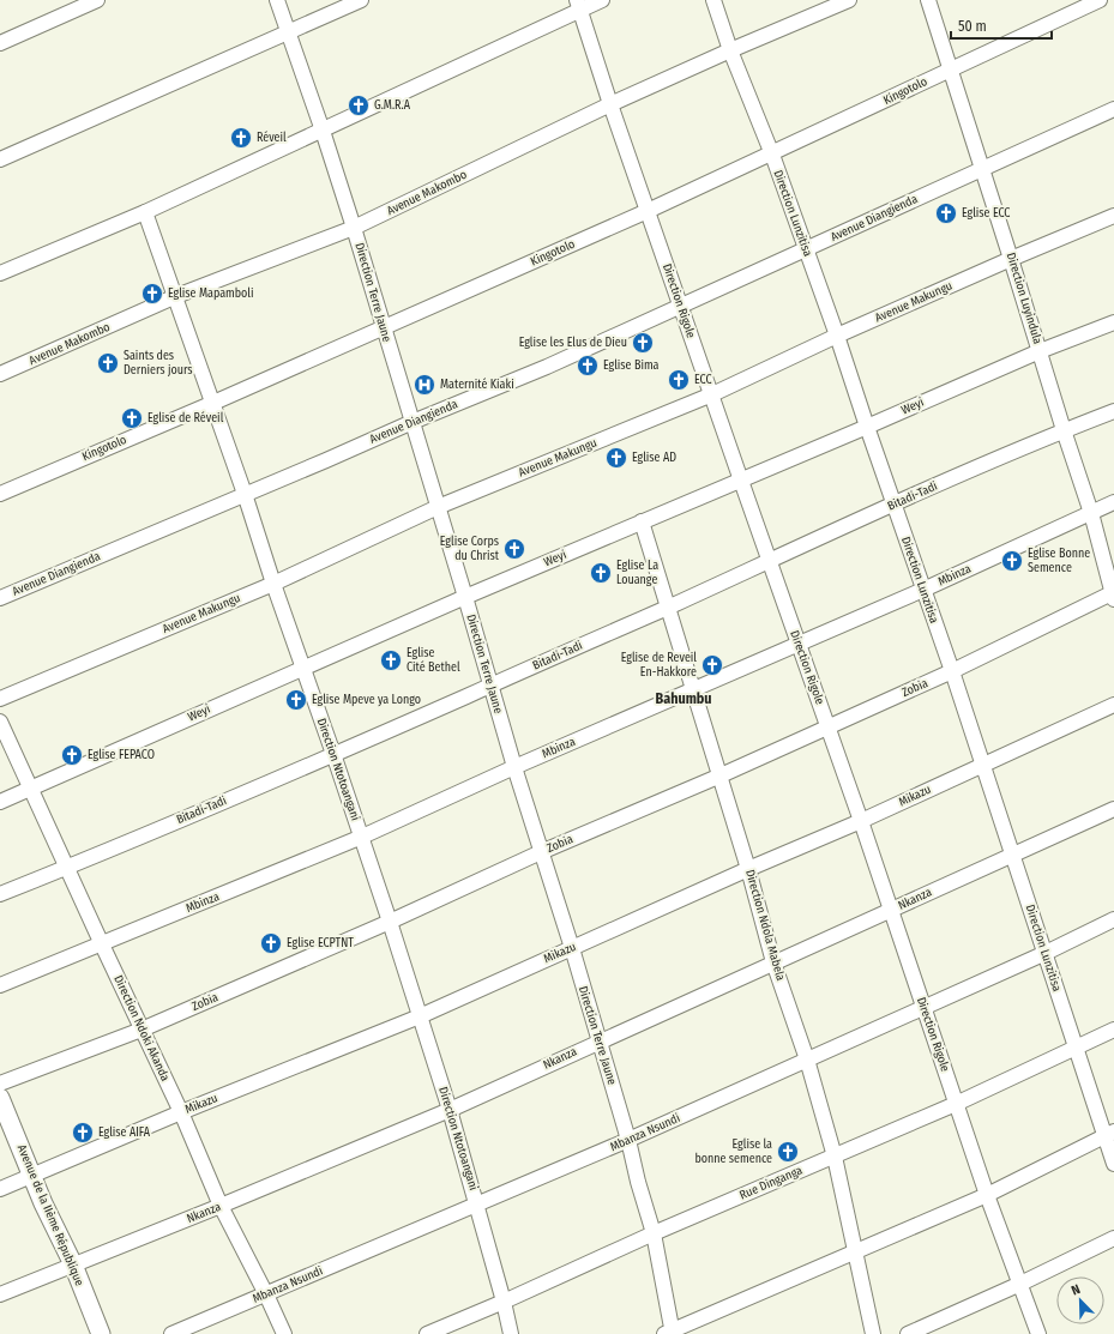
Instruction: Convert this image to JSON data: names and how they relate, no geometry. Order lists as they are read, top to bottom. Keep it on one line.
{"streets":{"street":["Kingotolo","Avenue Makombo","Direction Lunzitisa","Avenue Diangienda","Direction Terre Jaune","Direction Luyindula","Direction Rigole","Avenue Makungu","Weyi","Bitadi-Tadi","Mbinza","Zobia","Direction Ntotoangani","Mikazu","Nkanza","Direction Ndola Mabela","Direction Ndoki Akanda","Mbanza Nsundi","Rue Dinganga","Avenue de la IIème République"]},"crossings":[["Kingotolo","Direction Lunzitisa"],["Kingotolo","Direction Terre Jaune"],["Kingotolo","Direction Luyindula"],["Kingotolo","Direction Rigole"],["Kingotolo","Direction Ntotoangani"],["Avenue Makombo","Direction Lunzitisa"],["Avenue Makombo","Direction Terre Jaune"],["Avenue Makombo","Direction Rigole"],["Avenue Makombo","Direction Ntotoangani"],["Direction Lunzitisa","Avenue Diangienda"],["Direction Lunzitisa","Avenue Makungu"],["Direction Lunzitisa","Weyi"],["Direction Lunzitisa","Bitadi-Tadi"],["Direction Lunzitisa","Mbinza"],["Direction Lunzitisa","Zobia"],["Direction Lunzitisa","Mikazu"],["Direction Lunzitisa","Nkanza"],["Direction Lunzitisa","Mbanza Nsundi"],["Direction Lunzitisa","Rue Dinganga"],["Avenue Diangienda","Direction Terre Jaune"],["Avenue Diangienda","Direction Luyindula"],["Avenue Diangienda","Direction Rigole"],["Avenue Diangienda","Direction Ntotoangani"],["Direction Terre Jaune","Avenue Makungu"],["Direction Terre Jaune","Weyi"],["Direction Terre Jaune","Bitadi-Tadi"],["Direction Terre Jaune","Mbinza"],["Direction Terre Jaune","Zobia"],["Direction Terre Jaune","Mikazu"],["Direction Terre Jaune","Nkanza"],["Direction Terre Jaune","Mbanza Nsundi"],["Direction Terre Jaune","Rue Dinganga"],["Direction Luyindula","Avenue Makungu"],["Direction Luyindula","Weyi"],["Direction Luyindula","Bitadi-Tadi"],["Direction Luyindula","Mbinza"],["Direction Luyindula","Zobia"],["Direction Rigole","Avenue Makungu"],["Direction Rigole","Weyi"],["Direction Rigole","Bitadi-Tadi"],["Direction Rigole","Mbinza"],["Direction Rigole","Zobia"],["Direction Rigole","Mikazu"],["Direction Rigole","Nkanza"],["Direction Rigole","Mbanza Nsundi"],["Direction Rigole","Rue Dinganga"],["Avenue Makungu","Direction Ntotoangani"],["Weyi","Direction Ntotoangani"],["Weyi","Direction Ndola Mabela"],["Weyi","Direction Ndoki Akanda"],["Bitadi-Tadi","Direction Ntotoangani"],["Bitadi-Tadi","Direction Ndola Mabela"],["Bitadi-Tadi","Direction Ndoki Akanda"],["Mbinza","Direction Ntotoangani"],["Mbinza","Direction Ndola Mabela"],["Mbinza","Direction Ndoki Akanda"],["Zobia","Direction Ntotoangani"],["Zobia","Direction Ndola Mabela"],["Zobia","Direction Ndoki Akanda"],["Direction Ntotoangani","Mikazu"],["Direction Ntotoangani","Nkanza"],["Direction Ntotoangani","Mbanza Nsundi"],["Direction Ntotoangani","Rue Dinganga"],["Mikazu","Direction Ndola Mabela"],["Mikazu","Direction Ndoki Akanda"],["Mikazu","Avenue de la IIème République"],["Nkanza","Direction Ndola Mabela"],["Nkanza","Direction Ndoki Akanda"],["Nkanza","Avenue de la IIème République"],["Direction Ndola Mabela","Mbanza Nsundi"],["Direction Ndola Mabela","Rue Dinganga"],["Direction Ndoki Akanda","Mbanza Nsundi"]],"districts":["Bahumbu"],"places":{"church":["G.M.R.A","Réveil","Eglise ECC","Eglise Mapamboli","Eglise les Elus de Dieu","Saints des Derniers jours","Eglise Bima","ECC","Eglise de Réveil","Eglise AD","Eglise Corps du Christ","Eglise Bonne Semence","Eglise La Louange","Eglise Cité Bethel","Eglise de Reveil En-Hakkore","Eglise Mpeve ya Longo","Eglise FEPACO","Eglise ECPTNT","Eglise AIFA","Eglise la bonne semence"],"hospital":["Maternité Kiaki"]},"scale_bar":"50 m","north":"top left"}
